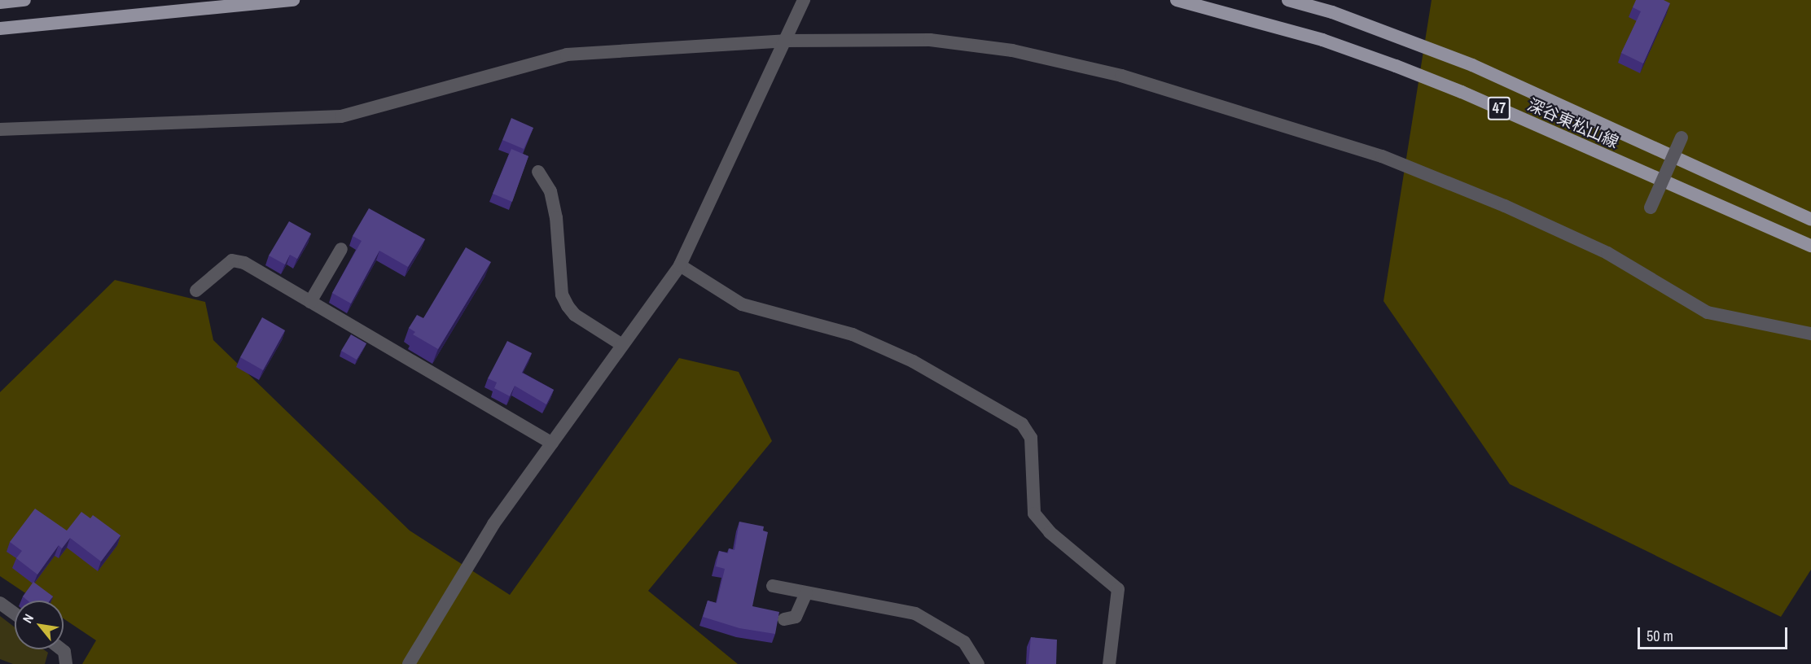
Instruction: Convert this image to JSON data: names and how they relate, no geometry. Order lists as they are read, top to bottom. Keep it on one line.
{"streets":{"main road":["47","深谷東松山線"]},"scale_bar":"50 m","north":"top left"}
